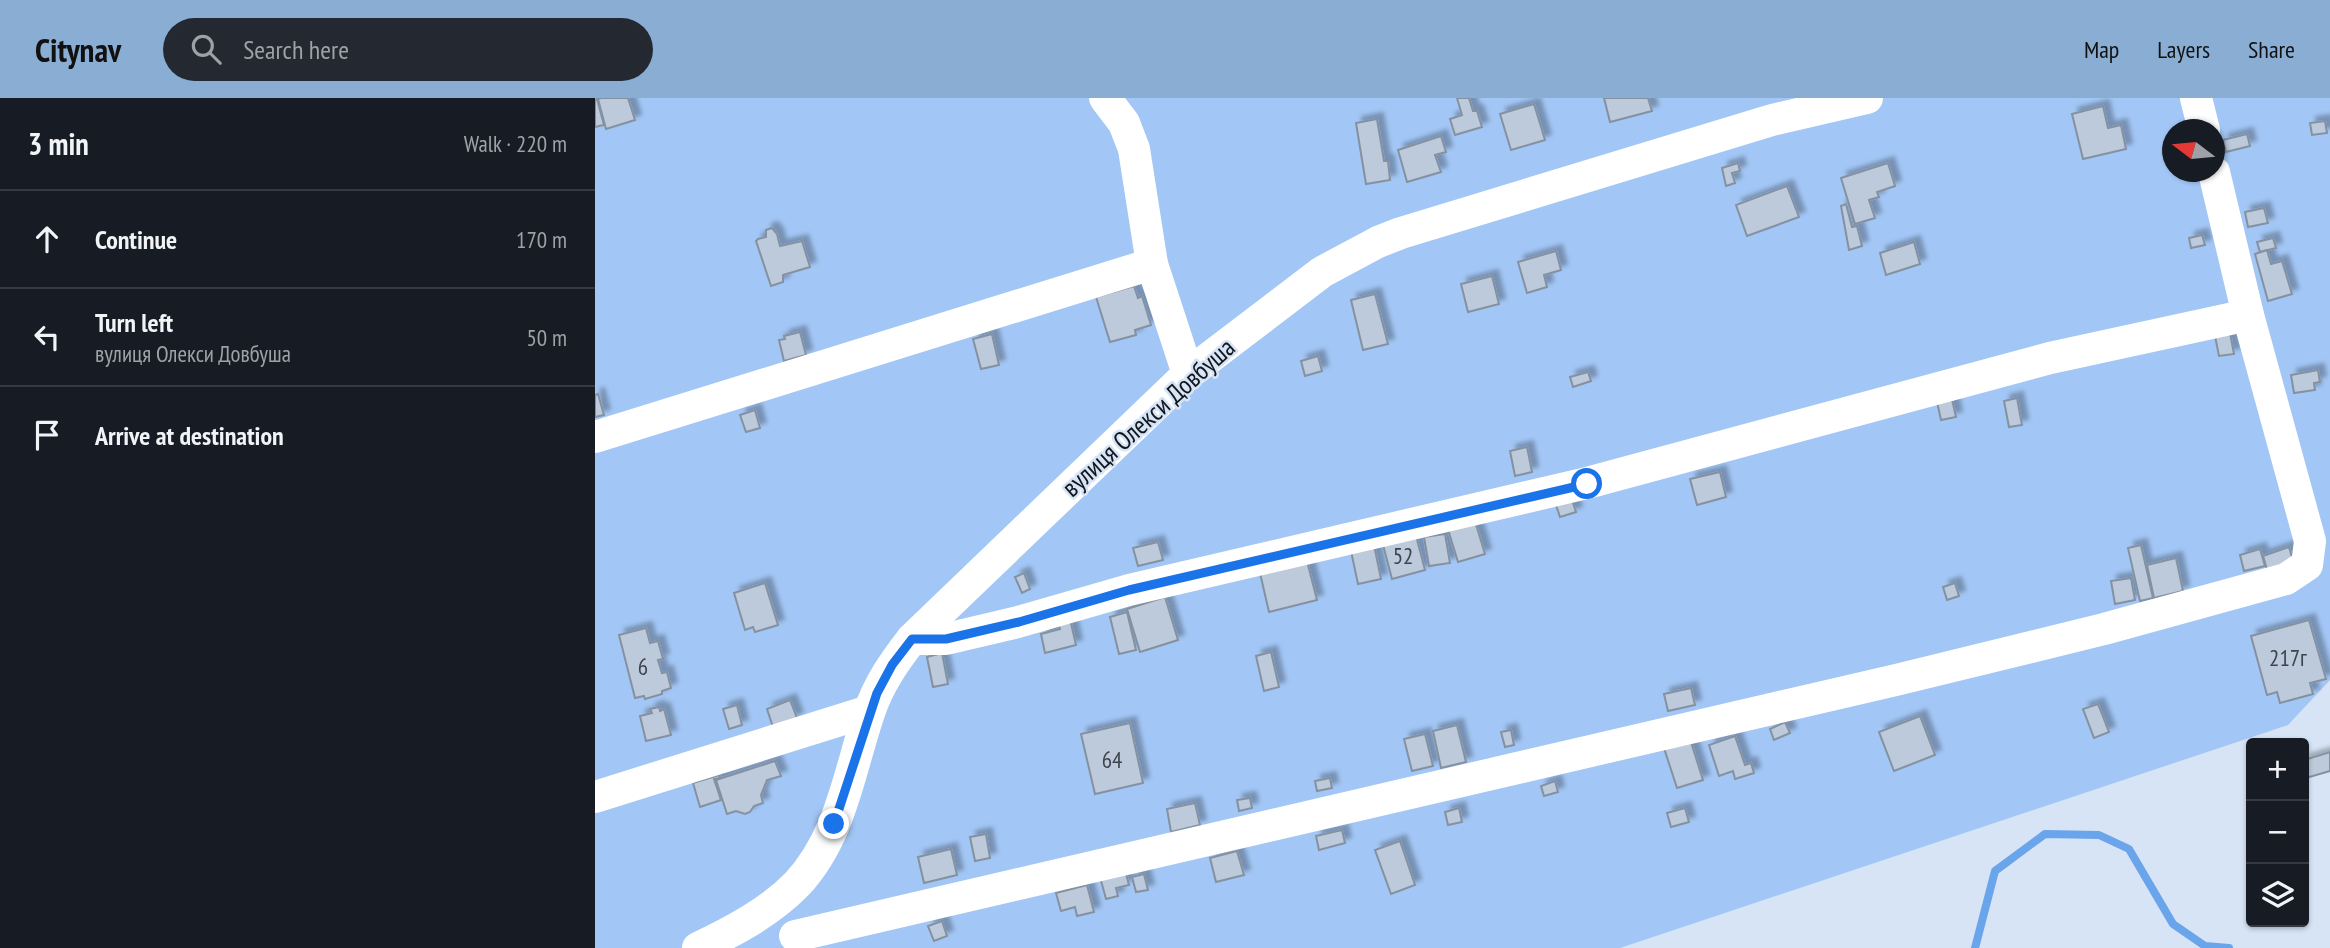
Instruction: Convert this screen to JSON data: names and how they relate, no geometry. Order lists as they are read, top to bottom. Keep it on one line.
{"streets":{"street":["вулиця Олекси Довбуша"]},"house_numbers":["52","217г","6","64"],"north":"left","page":{"header":"Citynav","search":"Search here","nav":["Map","Layers","Share"],"heading":["3 min","Walk · 220 m"],"list":[["Continue","170 m"],["Turn left","вулиця Олекси Довбуша","50 m"],"Arrive at destination"],"map_buttons":["+","−"]}}
